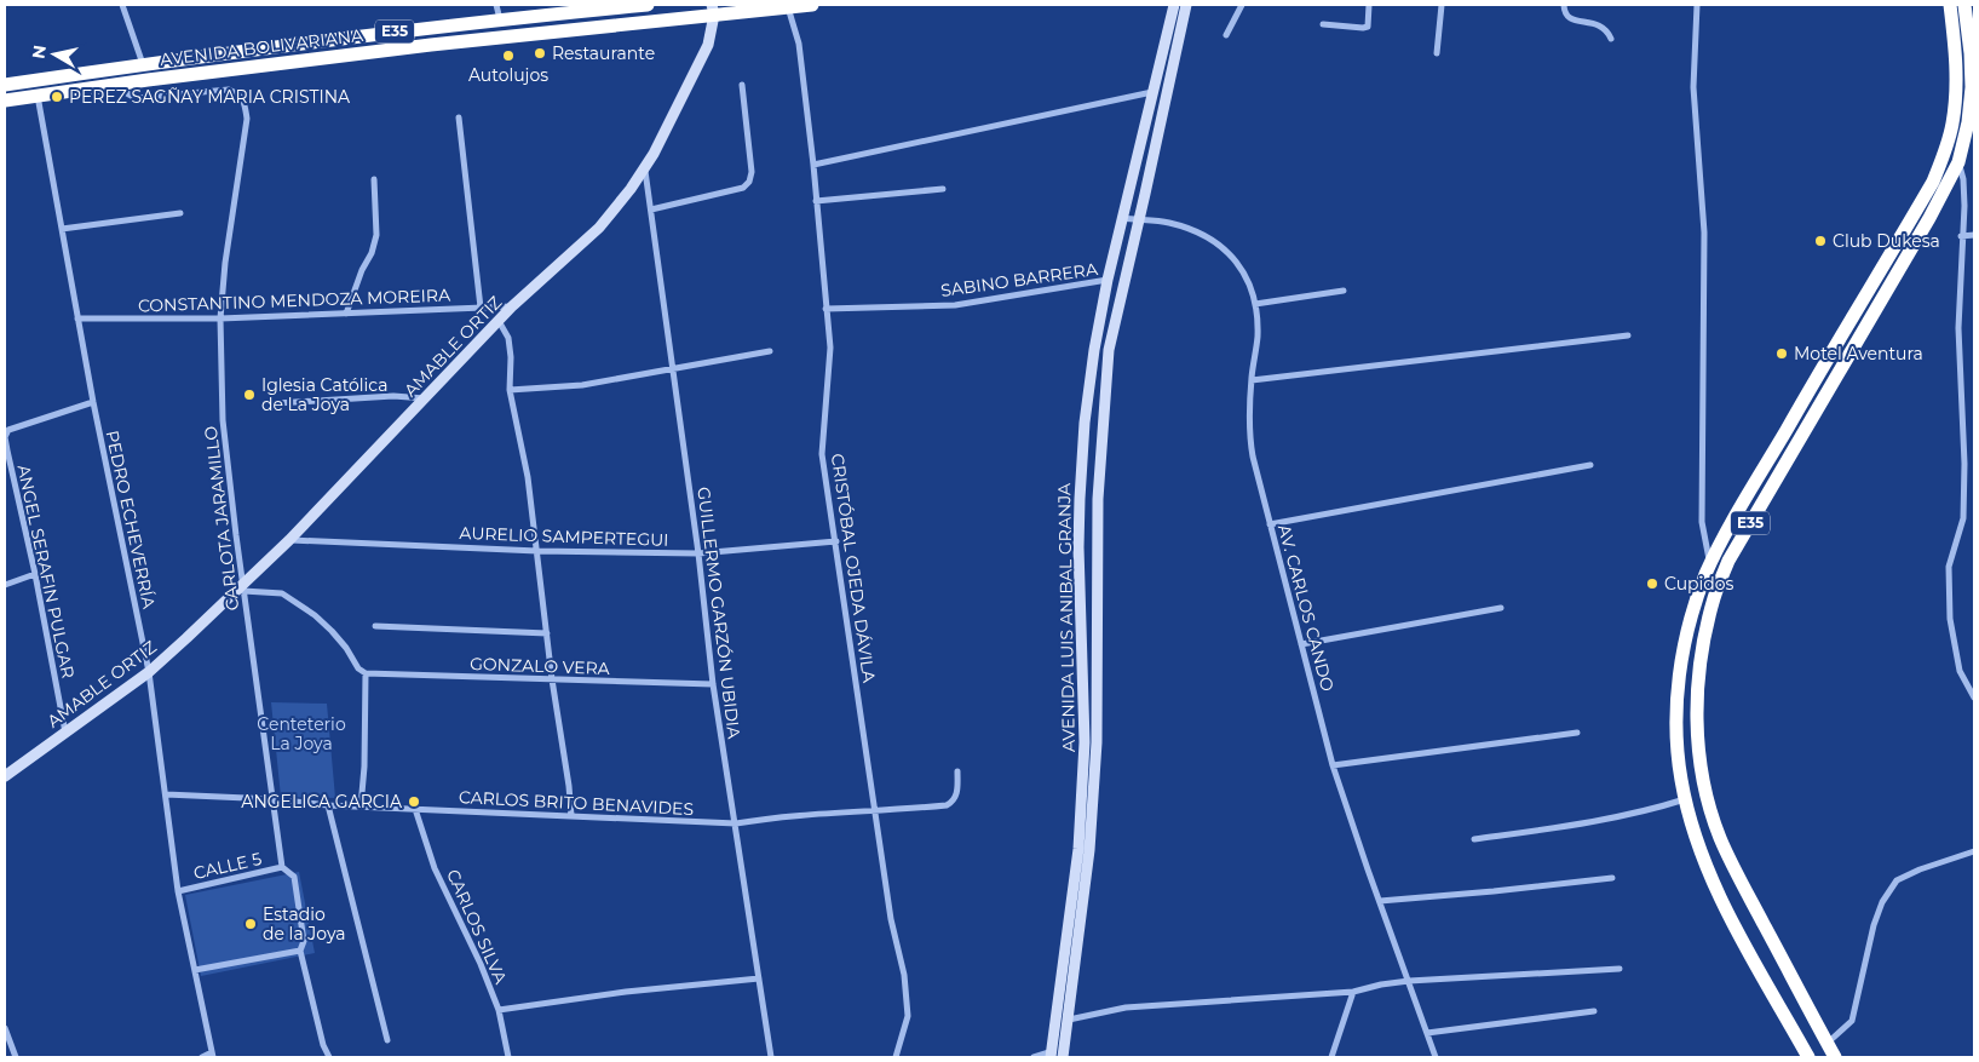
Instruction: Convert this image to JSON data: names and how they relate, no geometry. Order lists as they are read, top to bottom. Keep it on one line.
{"streets":{"highway":["E35","AVENIDA BOLIVARIANA"],"main road":["AMABLE ORTIZ","AVENIDA LUIS ANIBAL GRANJA"],"street":["SABINO BARRERA","CONSTANTINO MENDOZA MOREIRA","CARLOTA JARAMILLO","PEDRO ECHEVERRÍA","AURELIO SAMPERTEGUI","CRISTÓBAL OJEDA DÁVILA","ANGEL SERAFIN PULGAR","AV. CARLOS CANDO","GUILLERMO GARZÓN UBIDIA","GONZALO VERA","CARLOS BRITO BENAVIDES","CALLE 5","CARLOS SILVA"]},"crossings":[["AVENIDA BOLIVARIANA","AMABLE ORTIZ"],["AVENIDA BOLIVARIANA","CARLOTA JARAMILLO"],["AVENIDA BOLIVARIANA","PEDRO ECHEVERRÍA"],["AVENIDA BOLIVARIANA","CRISTÓBAL OJEDA DÁVILA"],["SABINO BARRERA","CRISTÓBAL OJEDA DÁVILA"],["SABINO BARRERA","AVENIDA LUIS ANIBAL GRANJA"],["CONSTANTINO MENDOZA MOREIRA","AMABLE ORTIZ"],["CONSTANTINO MENDOZA MOREIRA","CARLOTA JARAMILLO"],["CONSTANTINO MENDOZA MOREIRA","PEDRO ECHEVERRÍA"],["AMABLE ORTIZ","CARLOTA JARAMILLO"],["AMABLE ORTIZ","PEDRO ECHEVERRÍA"],["AMABLE ORTIZ","AURELIO SAMPERTEGUI"],["AMABLE ORTIZ","ANGEL SERAFIN PULGAR"],["AMABLE ORTIZ","GUILLERMO GARZÓN UBIDIA"],["CARLOTA JARAMILLO","CARLOS BRITO BENAVIDES"],["CARLOTA JARAMILLO","CALLE 5"],["PEDRO ECHEVERRÍA","CARLOS BRITO BENAVIDES"],["PEDRO ECHEVERRÍA","CALLE 5"],["AURELIO SAMPERTEGUI","CRISTÓBAL OJEDA DÁVILA"],["AURELIO SAMPERTEGUI","GUILLERMO GARZÓN UBIDIA"],["CRISTÓBAL OJEDA DÁVILA","CARLOS BRITO BENAVIDES"],["AV. CARLOS CANDO","AVENIDA LUIS ANIBAL GRANJA"],["GUILLERMO GARZÓN UBIDIA","GONZALO VERA"],["GUILLERMO GARZÓN UBIDIA","CARLOS BRITO BENAVIDES"],["CARLOS BRITO BENAVIDES","CARLOS SILVA"]],"parks":["Centeterio La Joya"],"places":["Restaurante","Autolujos","PEREZ SAGÑAY MARIA CRISTINA","Club Dukesa","Motel Aventura","Iglesia Católica de La Joya","Cupidos","ANGELICA GARCIA","Estadio de la Joya"],"north":"left"}
